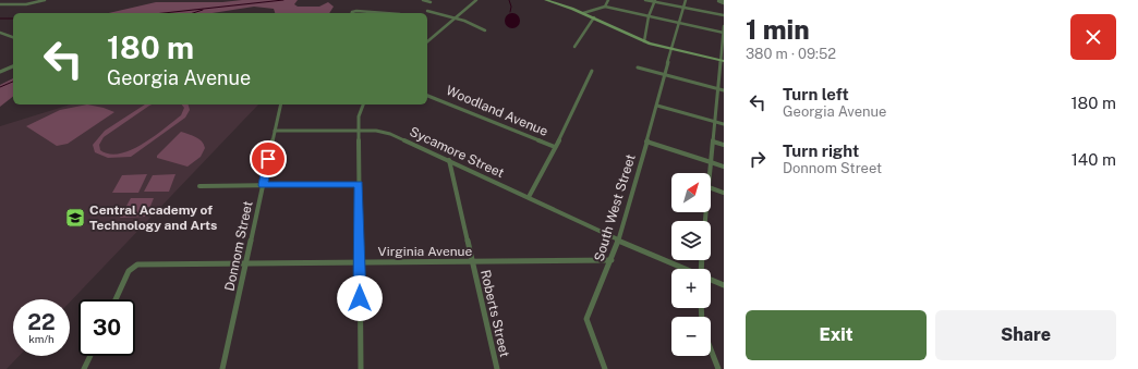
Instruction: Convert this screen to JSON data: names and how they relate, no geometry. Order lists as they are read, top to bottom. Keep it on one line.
{"streets":{"street":["Woodland Avenue","Sycamore Street","South West Street","Donnom Street","Virginia Avenue","Roberts Street"]},"crossings":[["Woodland Avenue","Sycamore Street"],["Sycamore Street","South West Street"],["Sycamore Street","Donnom Street"],["Sycamore Street","Roberts Street"],["South West Street","Virginia Avenue"],["Donnom Street","Virginia Avenue"],["Virginia Avenue","Roberts Street"]],"places":{"school or university":["Central Academy of Technology and Arts"]},"north":"top right","page":{"heading":["1 min","380 m · 09:52"],"turn":["180 m","Georgia Avenue"],"list":[{"name":"Turn left","note":"Georgia Avenue","value":"180 m"},{"name":"Turn right","note":"Donnom Street","value":"140 m"}],"map_buttons":["+","−"],"speed":"22 km/h","limit":"30","buttons":["Exit","Share"]}}
